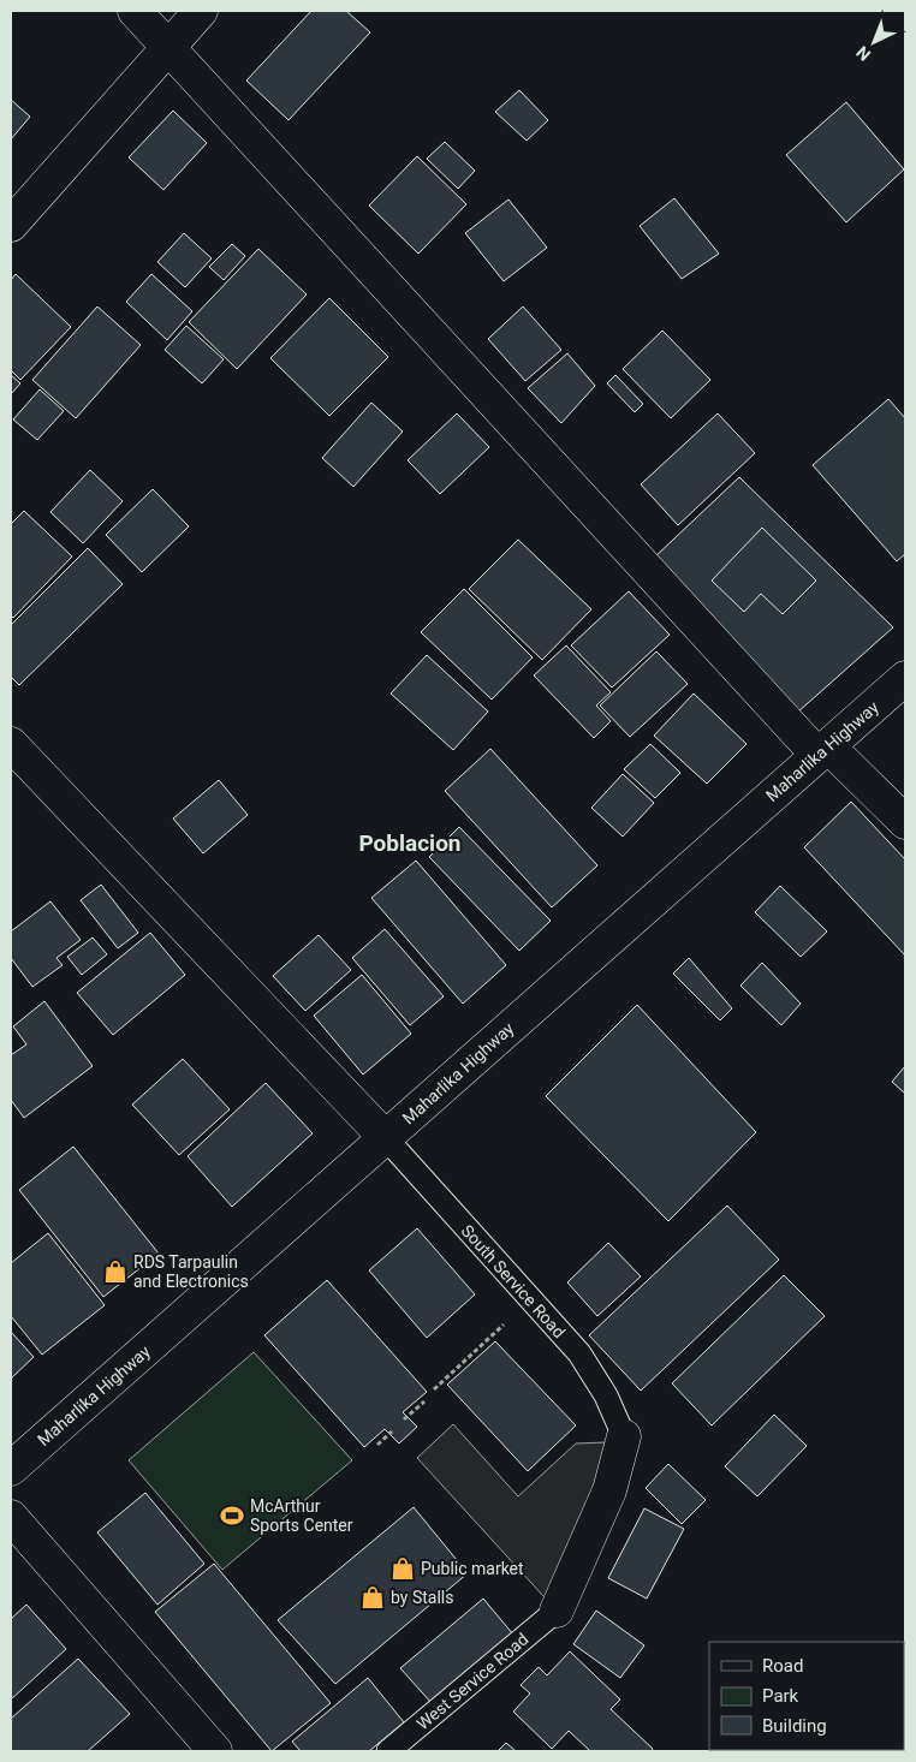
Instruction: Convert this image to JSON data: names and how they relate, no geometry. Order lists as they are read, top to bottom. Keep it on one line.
{"streets":{"main road":["Maharlika Highway"],"lane":["South Service Road","West Service Road"]},"crossings":[["Maharlika Highway","South Service Road"]],"districts":["Poblacion"],"places":{"shop":["RDS Tarpaulin and Electronics","Public market","by Stalls"],"sports":["McArthur Sports Center"]},"legend":["Road","Park","Building"],"north":"bottom left"}
